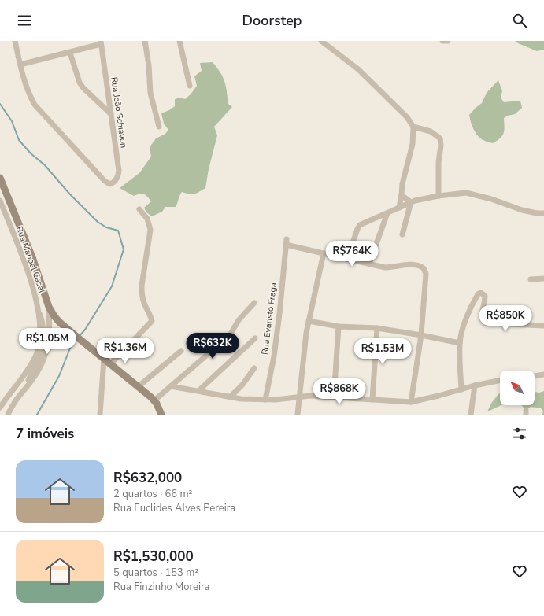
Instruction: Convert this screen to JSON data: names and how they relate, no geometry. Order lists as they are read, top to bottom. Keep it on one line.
{"streets":{"street":["Rua João Schiavon","Rua Manoel Casal","Rua Evaristo Fraga"]},"north":"top left","page":{"header":"Doorstep","price":["R$764K","R$850K","R$1.05M","R$632K","R$1.36M","R$1.53M","R$868K"],"heading":"7 imóveis","list":[{"name":"R$632,000","note":"2 quartos · 66 m² · Rua Euclides Alves Pereira"},{"name":"R$1,530,000","note":"5 quartos · 153 m² · Rua Finzinho Moreira"}]}}
